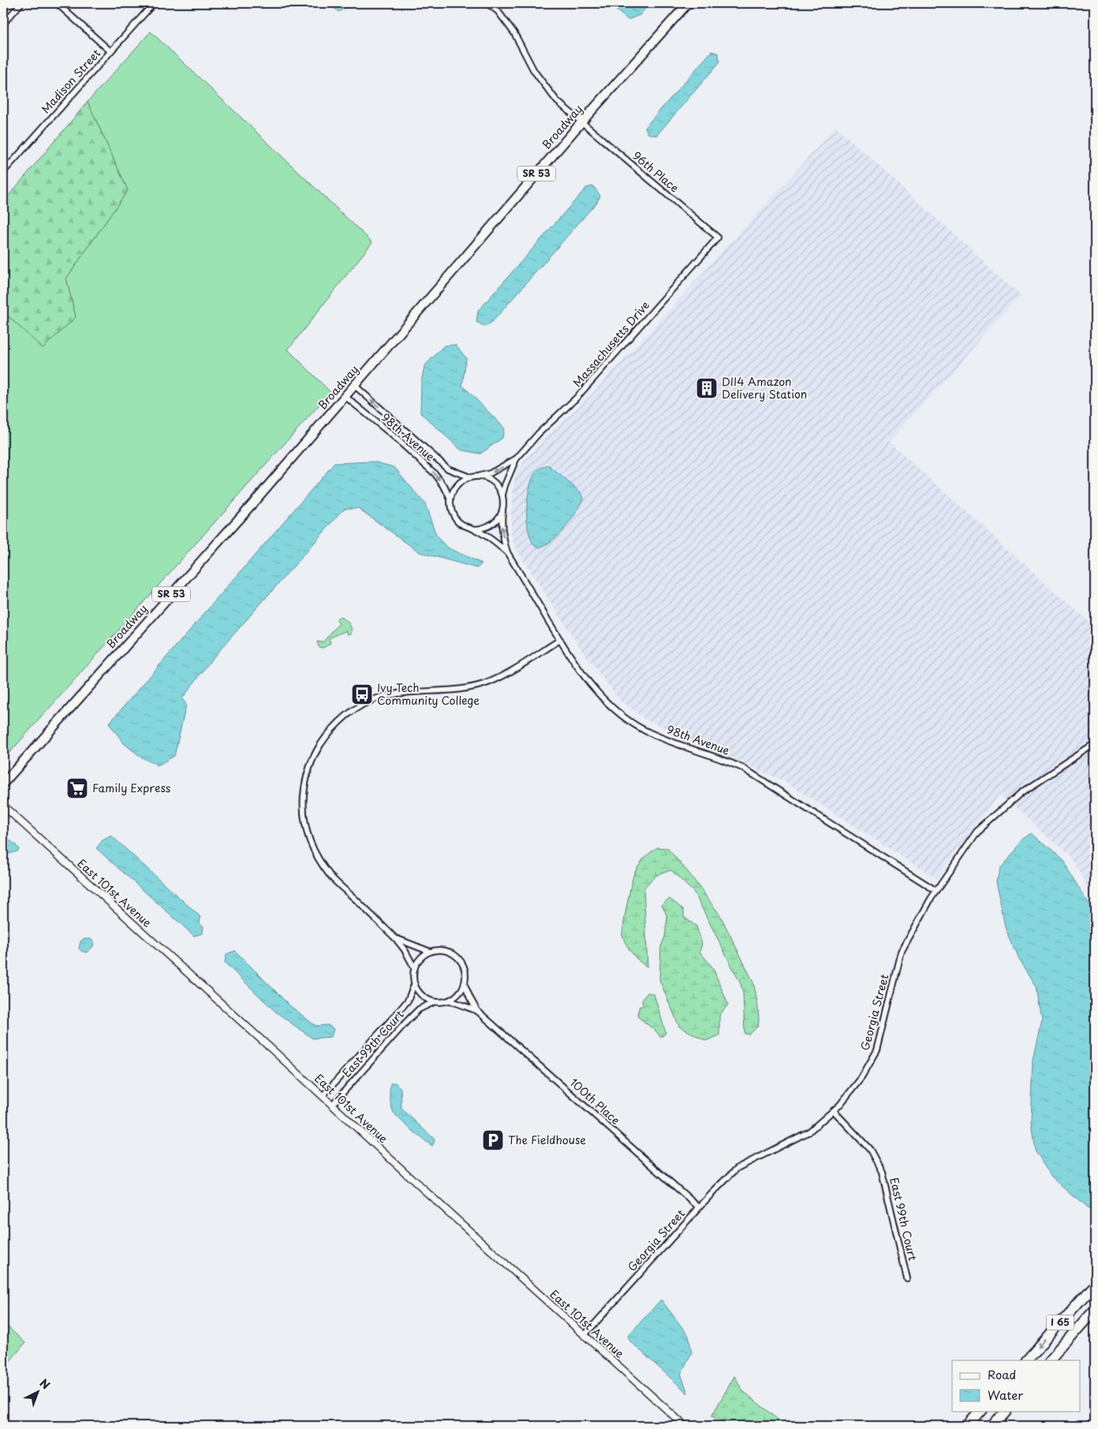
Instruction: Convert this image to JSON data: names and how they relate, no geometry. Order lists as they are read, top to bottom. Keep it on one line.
{"streets":{"highway":["I 65"],"main road":["Broadway","SR 53"],"street":["Madison Street","96th Place","Massachusetts Drive","98th Avenue","East 101st Avenue","Georgia Street","East 99th Court","100th Place"]},"crossings":[["Broadway","96th Place"],["Broadway","98th Avenue"],["96th Place","Massachusetts Drive"],["98th Avenue","Georgia Street"],["East 101st Avenue","Georgia Street"],["East 101st Avenue","East 99th Court"],["Georgia Street","East 99th Court"],["Georgia Street","100th Place"],["East 99th Court","100th Place"]],"places":{"building":["DII4 Amazon Delivery Station"],"bus stop":["Ivy Tech Community College"],"supermarket":["Family Express"],"parking":["The Fieldhouse"]},"legend":["Road","Water"],"north":"top right"}
